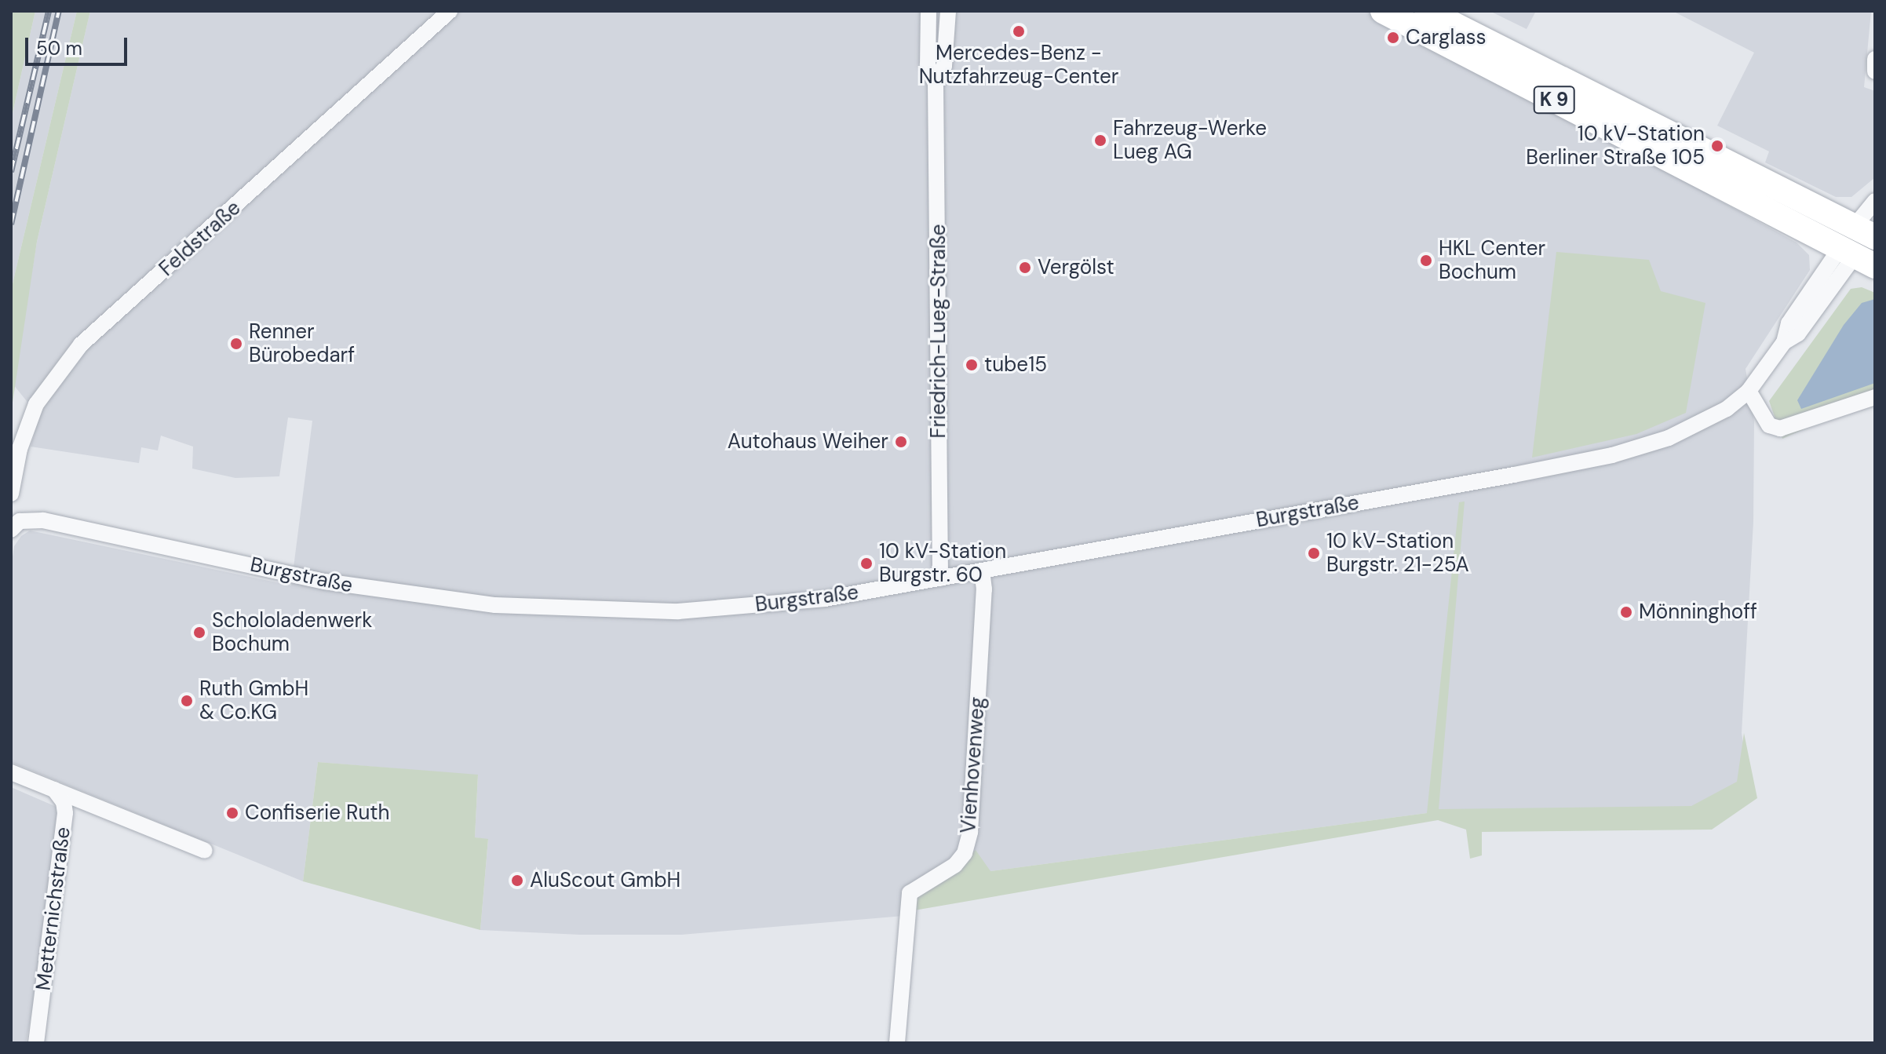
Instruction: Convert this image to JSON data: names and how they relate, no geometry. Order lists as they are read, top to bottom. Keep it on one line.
{"streets":{"main road":["K 9"],"street":["Feldstraße","Friedrich-Lueg-Straße","Burgstraße","Vienhovenweg","Metternichstraße"]},"crossings":[["K 9","Burgstraße"],["Friedrich-Lueg-Straße","Burgstraße"],["Burgstraße","Vienhovenweg"]],"places":["Mercedes-Benz - Nutzfahrzeug-Center","Carglass","Fahrzeug-Werke Lueg AG","10 kV-Station Berliner Straße 105","HKL Center Bochum","Vergölst","Renner Bürobedarf","tube15","Autohaus Weiher","10 kV-Station Burgstr. 21-25A","10 kV-Station Burgstr. 60","Mönninghoff","Schololadenwerk Bochum","Ruth GmbH & Co.KG","Confiserie Ruth","AluScout GmbH"],"scale_bar":"50 m"}
